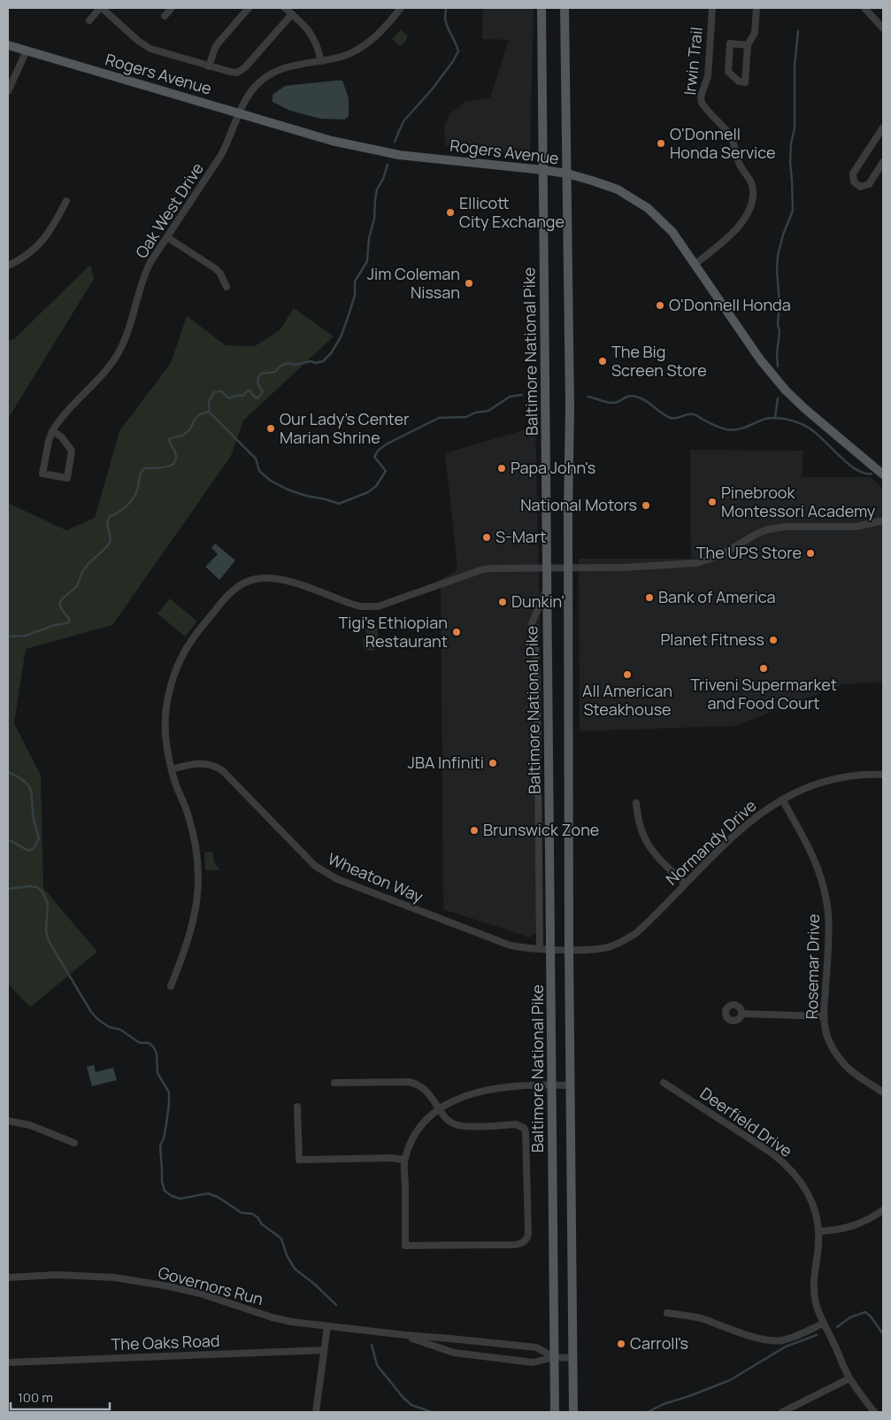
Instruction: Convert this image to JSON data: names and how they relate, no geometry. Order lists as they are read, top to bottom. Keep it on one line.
{"streets":{"main road":["Rogers Avenue","Baltimore National Pike"],"street":["Irwin Trail","Oak West Drive","Normandy Drive","Wheaton Way","Rosemar Drive","Deerfield Drive","Governors Run","The Oaks Road"]},"crossings":[["Irwin Trail","Rogers Avenue"],["Rogers Avenue","Oak West Drive"],["Rogers Avenue","Baltimore National Pike"],["Baltimore National Pike","Normandy Drive"],["Baltimore National Pike","Wheaton Way"],["Baltimore National Pike","Governors Run"],["Normandy Drive","Wheaton Way"],["Normandy Drive","Rosemar Drive"]],"places":["O'Donnell Honda Service","Ellicott City Exchange","Jim Coleman Nissan","O'Donnell Honda","The Big Screen Store","Our Lady's Center Marian Shrine","Papa John's","Pinebrook Montessori Academy","National Motors","S-Mart","The UPS Store","Bank of America","Dunkin'","Tigi's Ethiopian Restaurant","Planet Fitness","Triveni Supermarket and Food Court","All American Steakhouse","JBA Infiniti","Brunswick Zone","Carroll's"],"scale_bar":"100 m"}
